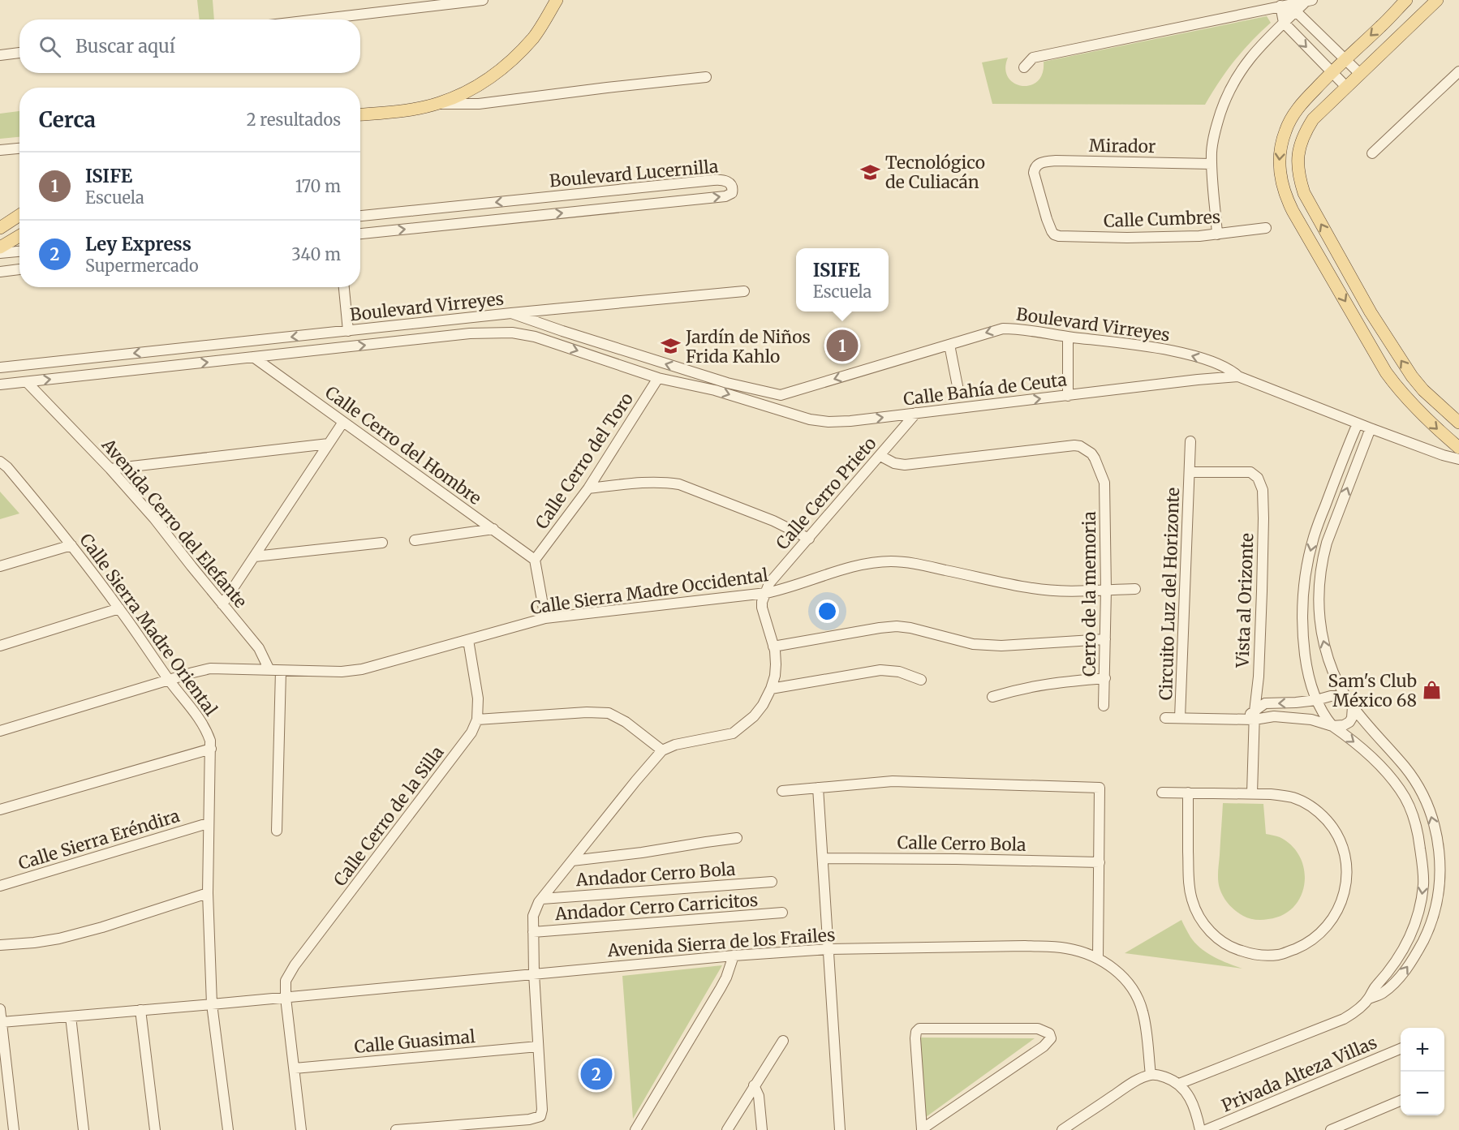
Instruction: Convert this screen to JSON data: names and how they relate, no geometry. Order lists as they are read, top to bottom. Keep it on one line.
{"streets":{"street":["Mirador","Boulevard Lucernilla","Calle Cumbres","Boulevard Virreyes","Calle Bahía de Ceuta","Calle Cerro del Hombre","Calle Cerro del Toro","Calle Cerro Prieto","Avenida Cerro del Elefante","Calle Sierra Madre Occidental","Cerro de la memoria","Circuito Luz del Horizonte","Vista al Orizonte","Calle Sierra Madre Oriental","Calle Cerro de la Silla","Calle Sierra Eréndira","Calle Cerro Bola","Andador Cerro Bola","Andador Cerro Carricitos","Avenida Sierra de los Frailes","Calle Guasimal","Privada Alteza Villas"]},"crossings":[["Mirador","Calle Cumbres"],["Boulevard Virreyes","Calle Bahía de Ceuta"],["Boulevard Virreyes","Calle Cerro del Hombre"],["Boulevard Virreyes","Avenida Cerro del Elefante"],["Calle Bahía de Ceuta","Calle Cerro del Toro"],["Calle Bahía de Ceuta","Calle Cerro Prieto"],["Calle Cerro del Hombre","Calle Cerro del Toro"],["Calle Cerro Prieto","Calle Sierra Madre Occidental"],["Calle Cerro Prieto","Cerro de la memoria"],["Avenida Cerro del Elefante","Calle Sierra Madre Occidental"],["Calle Sierra Madre Occidental","Cerro de la memoria"],["Calle Sierra Madre Occidental","Calle Sierra Madre Oriental"],["Calle Sierra Madre Occidental","Calle Cerro de la Silla"],["Circuito Luz del Horizonte","Vista al Orizonte"],["Calle Sierra Madre Oriental","Calle Sierra Eréndira"],["Calle Sierra Madre Oriental","Avenida Sierra de los Frailes"],["Calle Cerro de la Silla","Avenida Sierra de los Frailes"],["Calle Cerro de la Silla","Calle Guasimal"]],"one_way":["Calle Bahía de Ceuta"],"places":{"school or university":["Tecnológico de Culiacán","Jardín de Niños Frida Kahlo"],"shop":["Sam's Club México 68"]},"page":{"search":"Buscar aquí","heading":["Cerca","2 resultados"],"list":[{"mark":"1","name":"ISIFE","note":"Escuela","value":"170 m"},{"mark":"2","name":"Ley Express","note":"Supermercado","value":"340 m"}],"popup":["ISIFE","Escuela"],"pins":["1","2"],"map_buttons":["+","−"]}}
